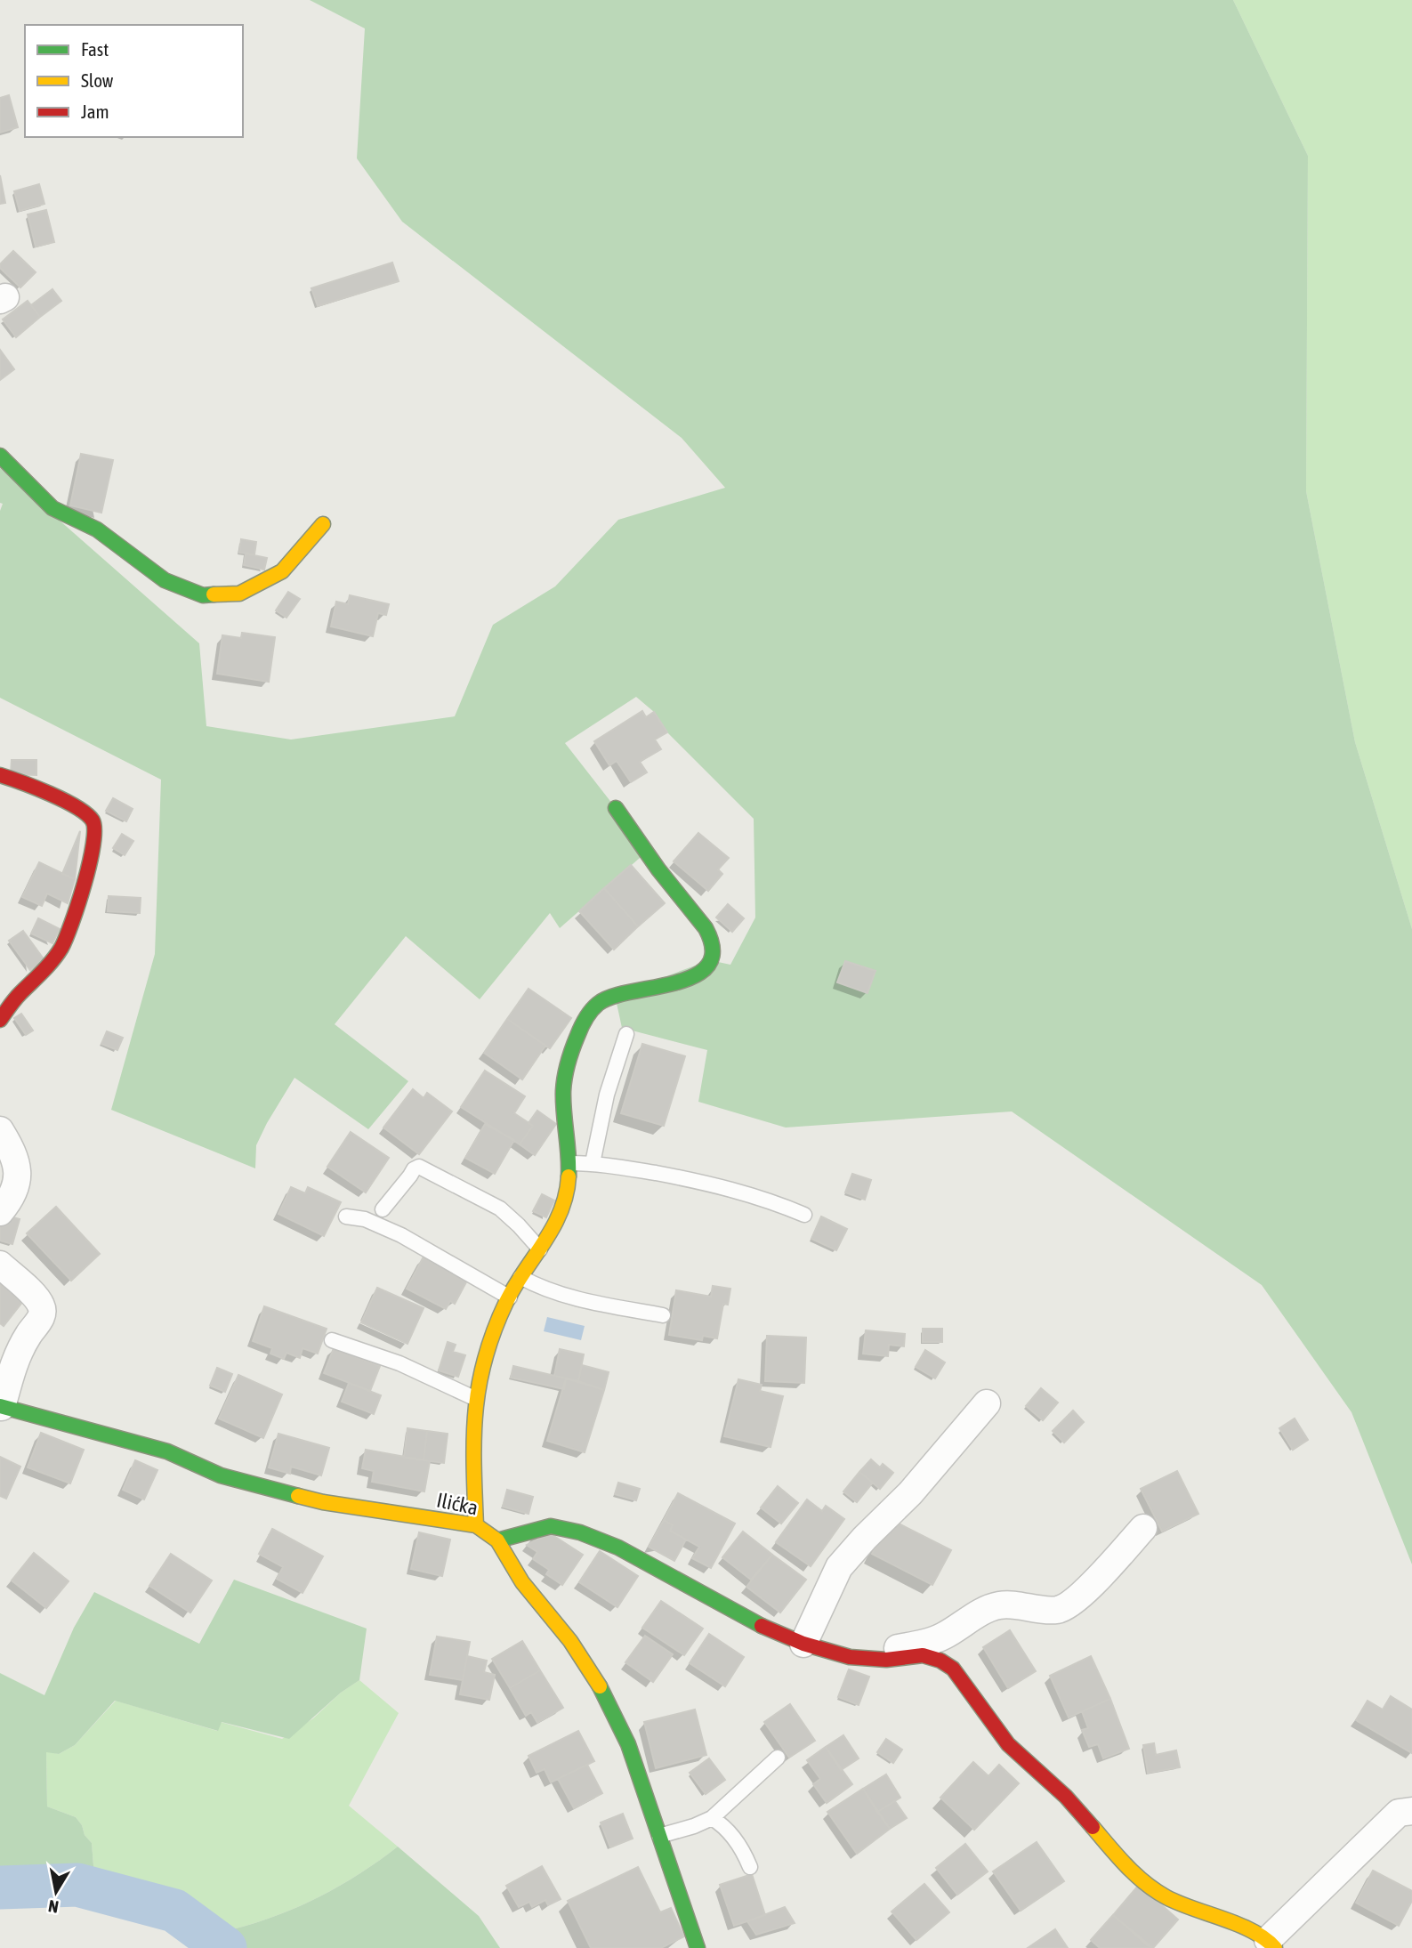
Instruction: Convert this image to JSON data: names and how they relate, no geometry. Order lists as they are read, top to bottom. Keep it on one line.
{"streets":{"street":["Ilićka"]},"legend":["Fast","Slow","Jam"],"north":"bottom"}
